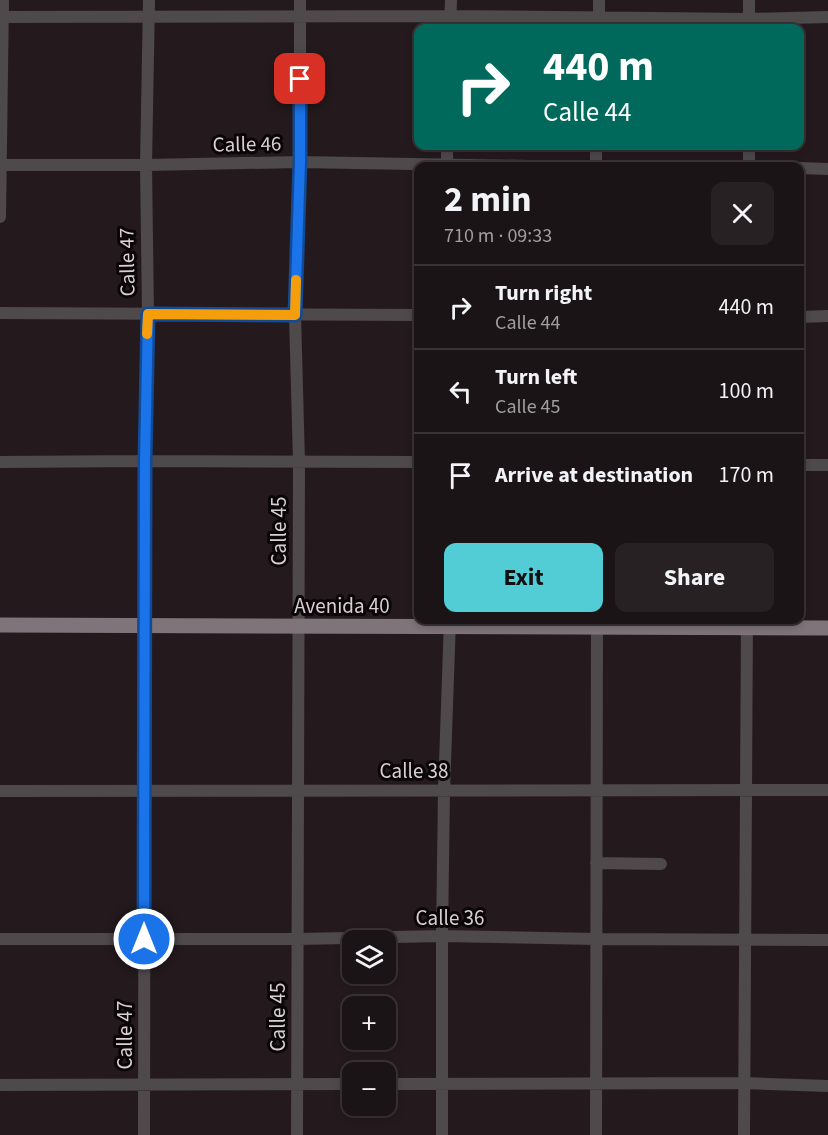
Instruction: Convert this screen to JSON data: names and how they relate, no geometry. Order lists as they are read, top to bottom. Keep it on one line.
{"streets":{"main road":["Avenida 40"],"street":["Calle 46","Calle 47","Calle 45","Calle 38","Calle 36"]},"crossings":[["Calle 46","Calle 47"],["Calle 46","Calle 45"],["Calle 47","Avenida 40"],["Calle 47","Calle 38"],["Calle 47","Calle 36"],["Calle 45","Avenida 40"],["Calle 45","Calle 38"],["Calle 45","Calle 36"]],"page":{"turn":["440 m","Calle 44"],"heading":["2 min","710 m · 09:33"],"list":[{"name":"Turn right","note":"Calle 44","value":"440 m"},{"name":"Turn left","note":"Calle 45","value":"100 m"},{"name":"Arrive at destination","value":"170 m"}],"buttons":["Exit","Share"],"map_buttons":["+","−"]}}
